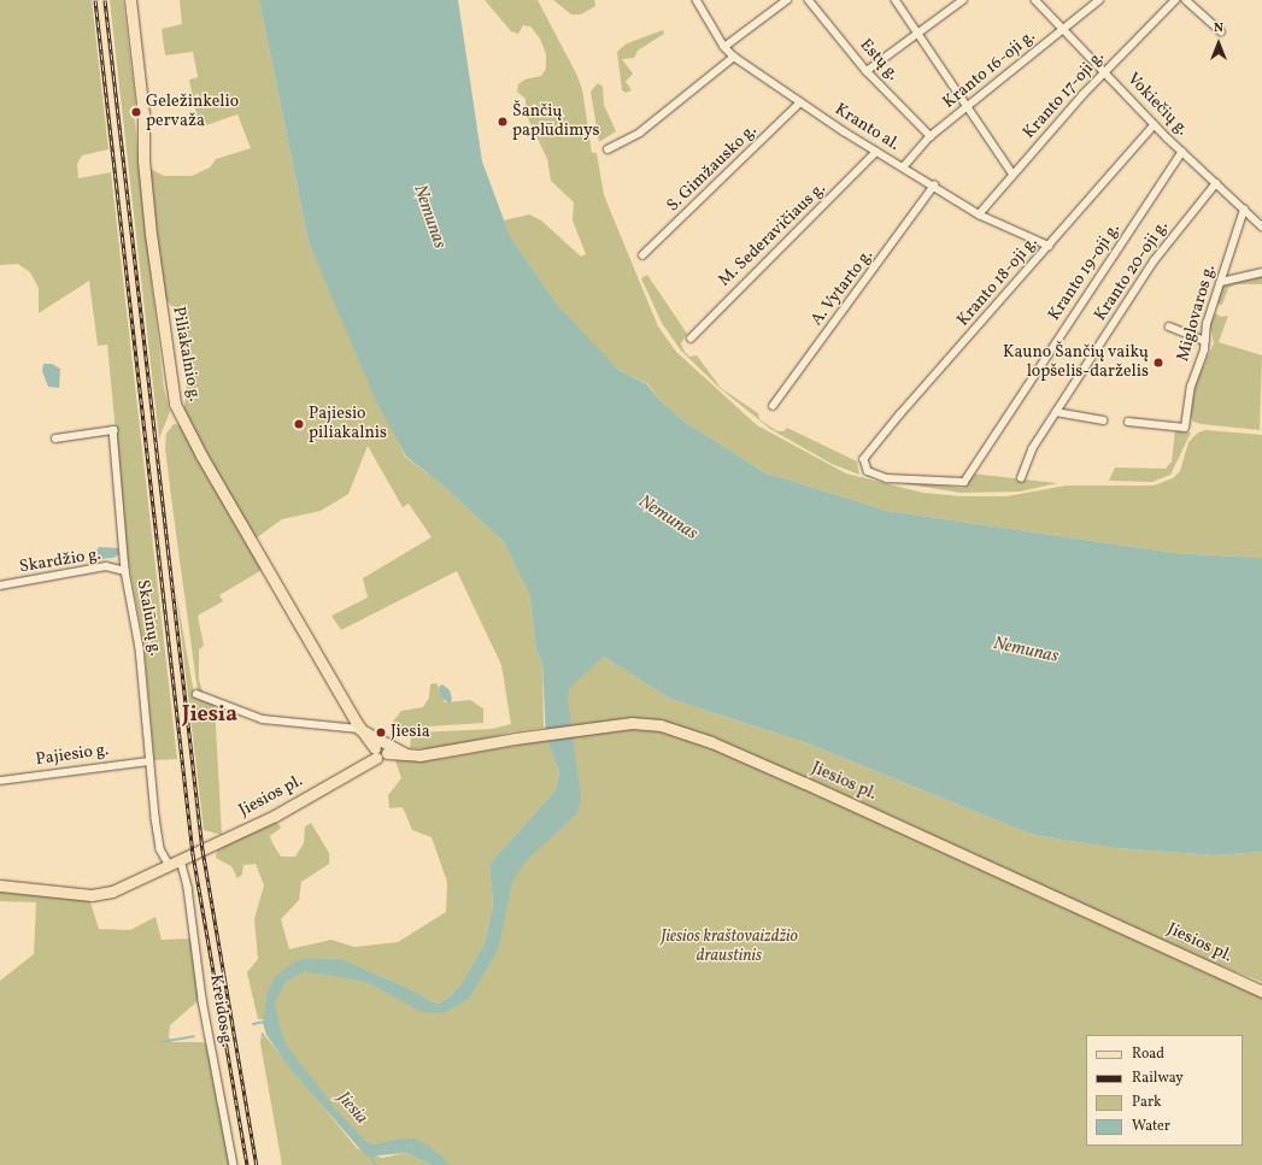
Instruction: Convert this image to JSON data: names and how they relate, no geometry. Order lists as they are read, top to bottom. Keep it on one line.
{"streets":{"main road":["Piliakalnio g.","Jiesios pl."],"street":["Estų g.","Kranto 16-oji g.","Kranto 17-oji g.","Vokiečių g.","Kranto al.","S. Gimžausko g.","M. Sederavičiaus g.","Kranto 20-oji g.","Kranto 19-oji g.","Kranto 18-oji g.","A. Vytarto g.","Miglovaros g.","Skardžio g.","Skalūnų g.","Pajiesio g.","Kreidos g."]},"crossings":[["Estų g.","Kranto 16-oji g."],["Kranto 16-oji g.","Vokiečių g."],["Kranto 16-oji g.","Kranto al."],["Kranto 17-oji g.","Vokiečių g."],["Kranto 17-oji g.","Kranto al."],["Vokiečių g.","Kranto 20-oji g."],["Vokiečių g.","Kranto 19-oji g."],["Vokiečių g.","Kranto 18-oji g."],["Vokiečių g.","Miglovaros g."],["Kranto al.","S. Gimžausko g."],["Kranto al.","M. Sederavičiaus g."],["Kranto al.","Kranto 18-oji g."],["Kranto al.","A. Vytarto g."],["Kranto 19-oji g.","Kranto 18-oji g."],["Piliakalnio g.","Jiesios pl."],["Skardžio g.","Skalūnų g."],["Skalūnų g.","Pajiesio g."],["Skalūnų g.","Jiesios pl."],["Jiesios pl.","Kreidos g."]],"districts":["Jiesia"],"water":["Nemunas","Jiesia"],"parks":["Jiesios kraštovaizdžio draustinis"],"places":["Geležinkelio pervaža","Šančių paplūdimys","Kauno Šančių vaikų lopšelis-darželis","Pajiesio piliakalnis","Jiesia"],"legend":["Road","Railway","Park","Water"],"north":"top"}
